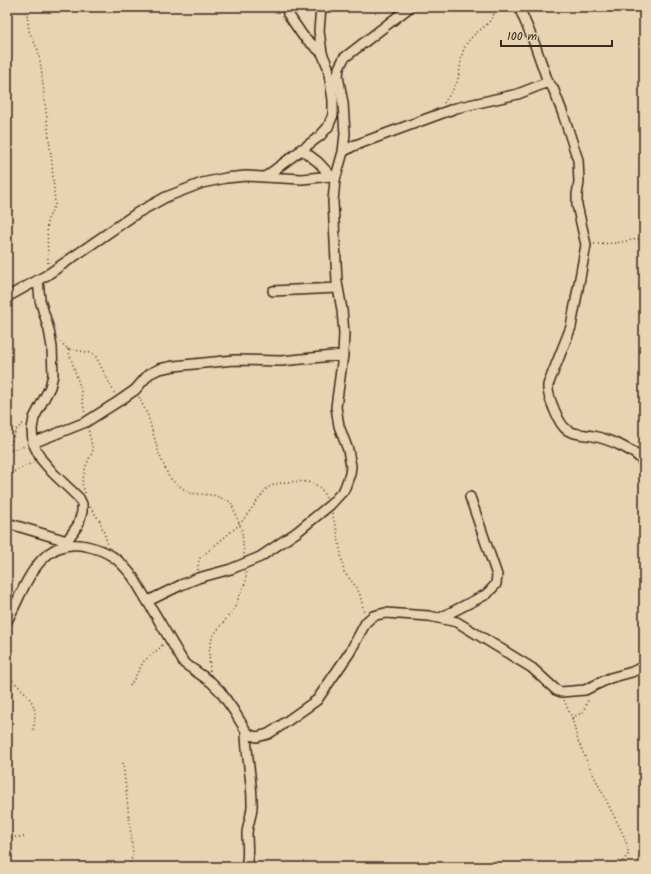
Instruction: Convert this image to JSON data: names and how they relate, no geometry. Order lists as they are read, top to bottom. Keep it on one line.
{"scale_bar":"100 m"}
